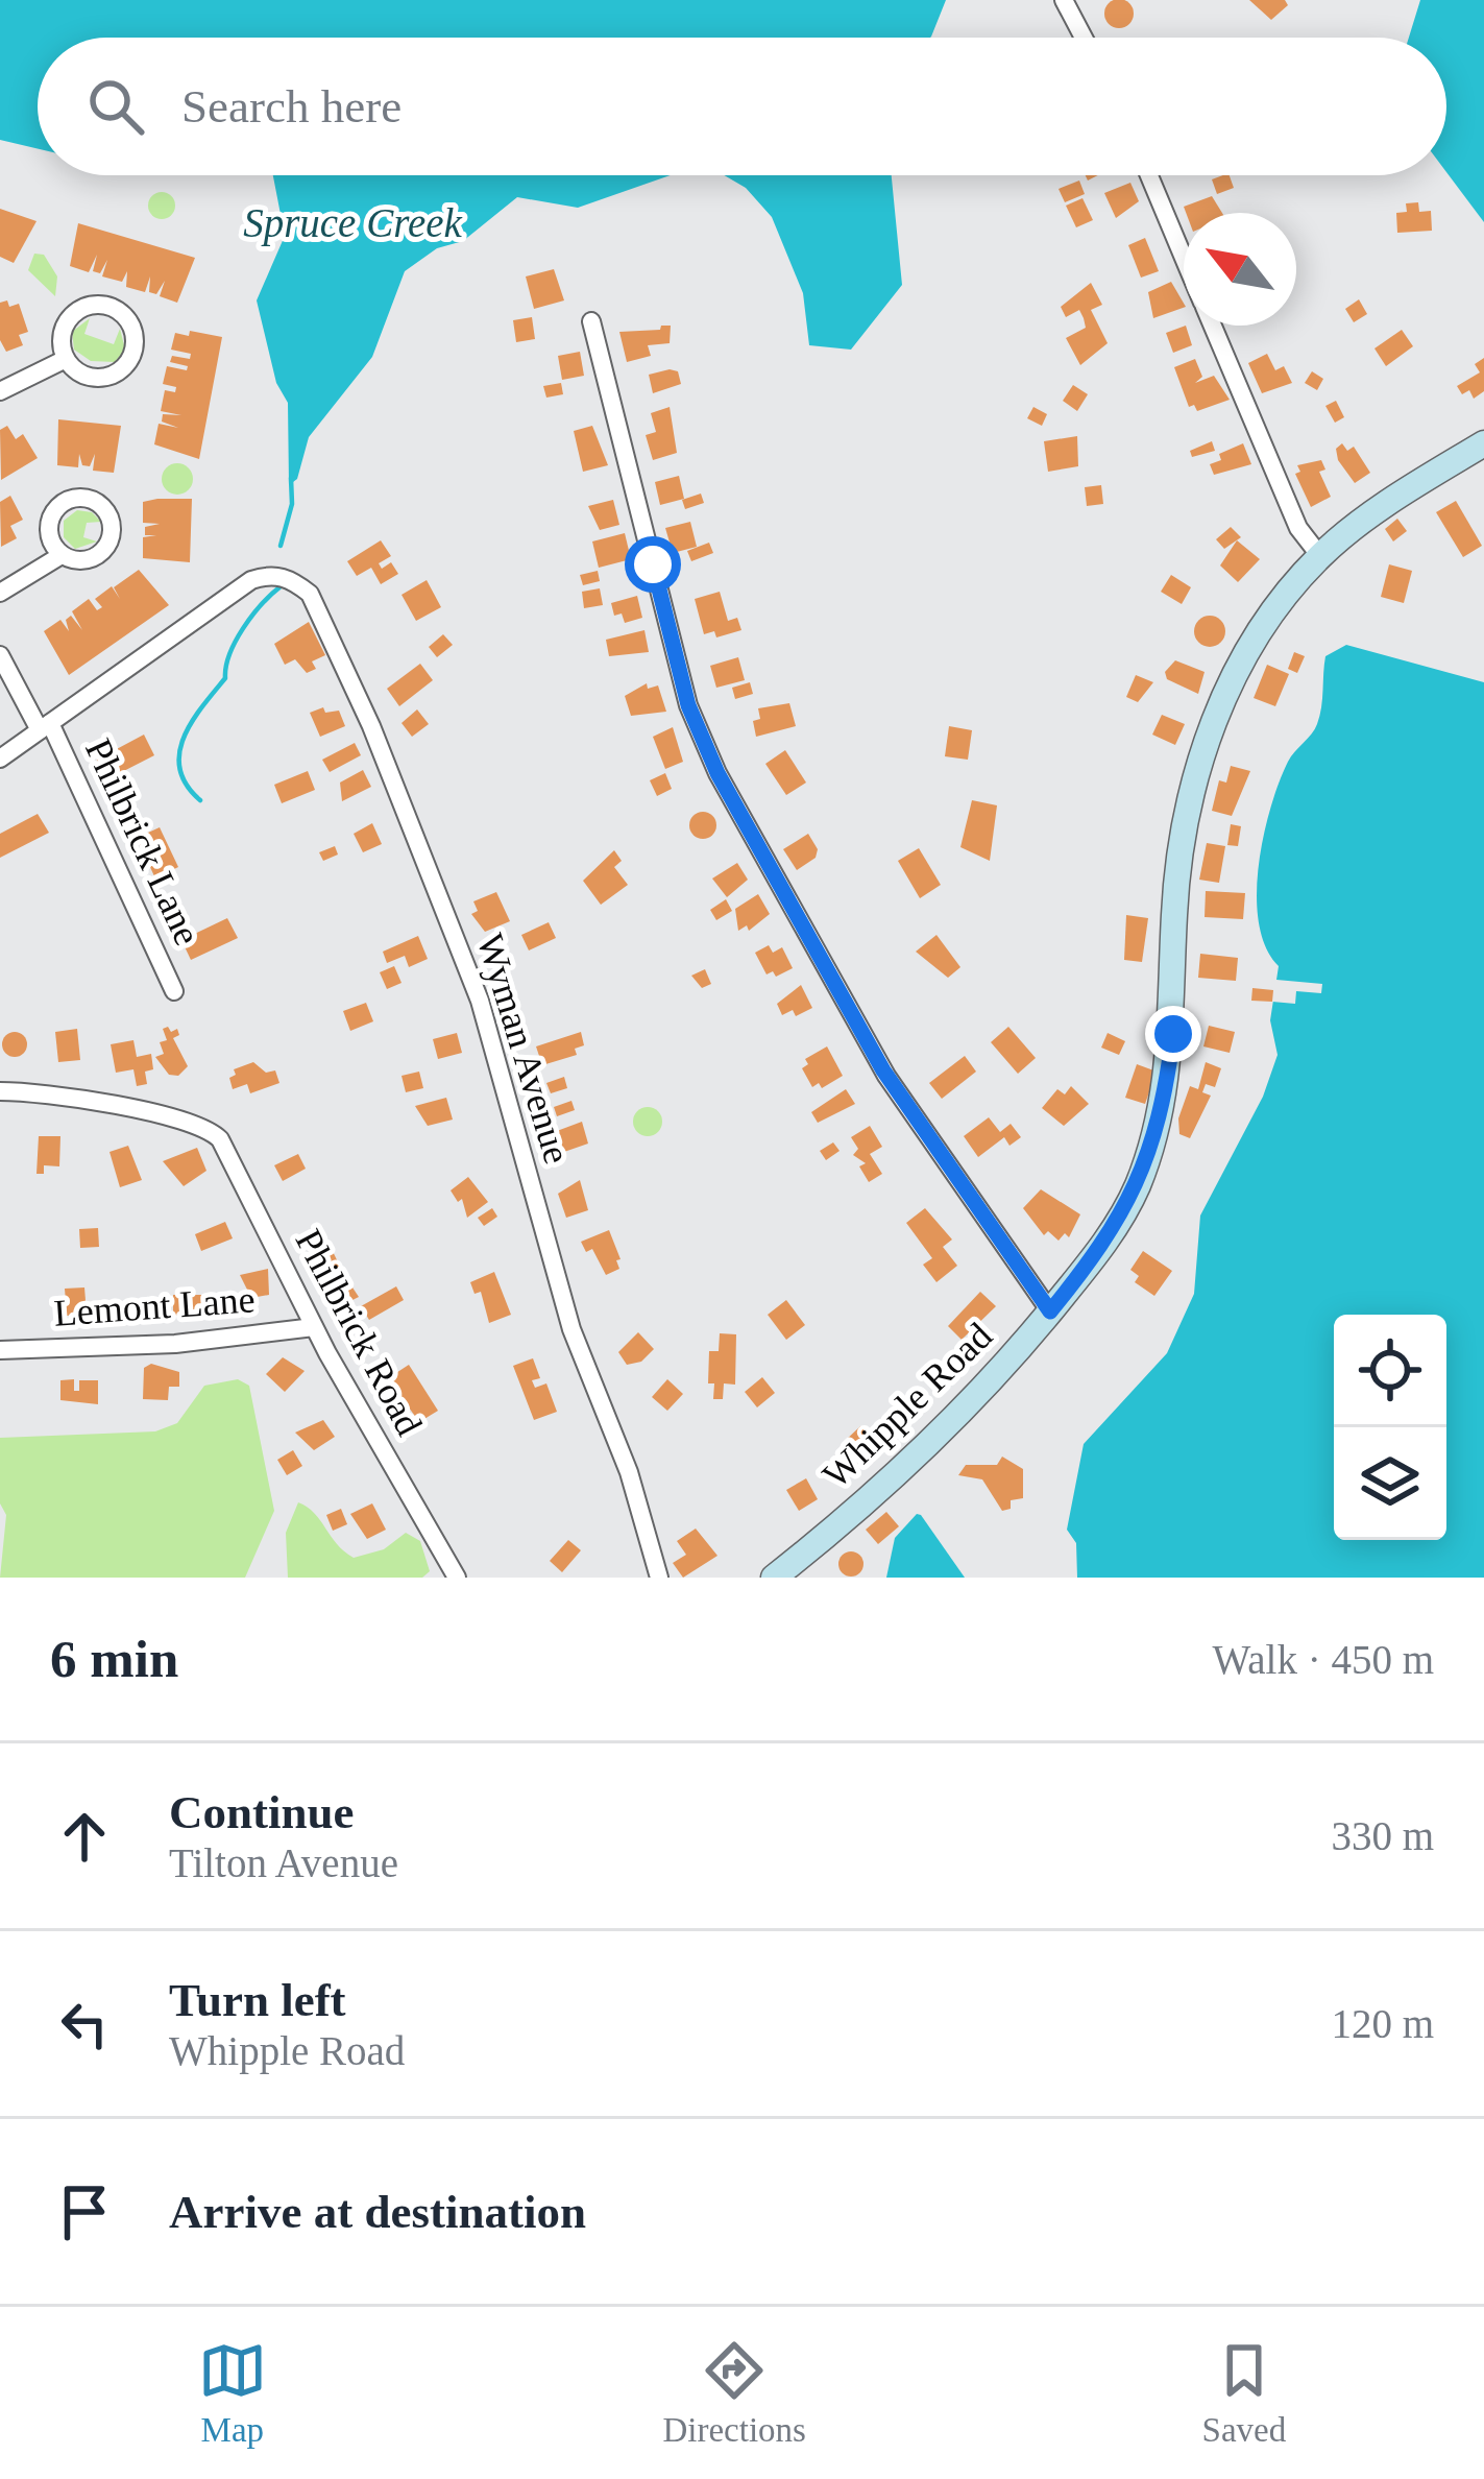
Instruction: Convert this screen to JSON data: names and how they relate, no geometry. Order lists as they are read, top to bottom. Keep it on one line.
{"streets":{"main road":["Whipple Road"],"street":["Philbrick Lane","Wyman Avenue","Lemont Lane","Philbrick Road"]},"crossings":[["Philbrick Lane","Wyman Avenue"],["Lemont Lane","Philbrick Road"]],"water":["Spruce Creek"],"north":"top left","page":{"search":"Search here","heading":["6 min","Walk · 450 m"],"list":[["Continue","Tilton Avenue","330 m"],["Turn left","Whipple Road","120 m"],"Arrive at destination"],"nav":["Map","Directions","Saved"]}}
